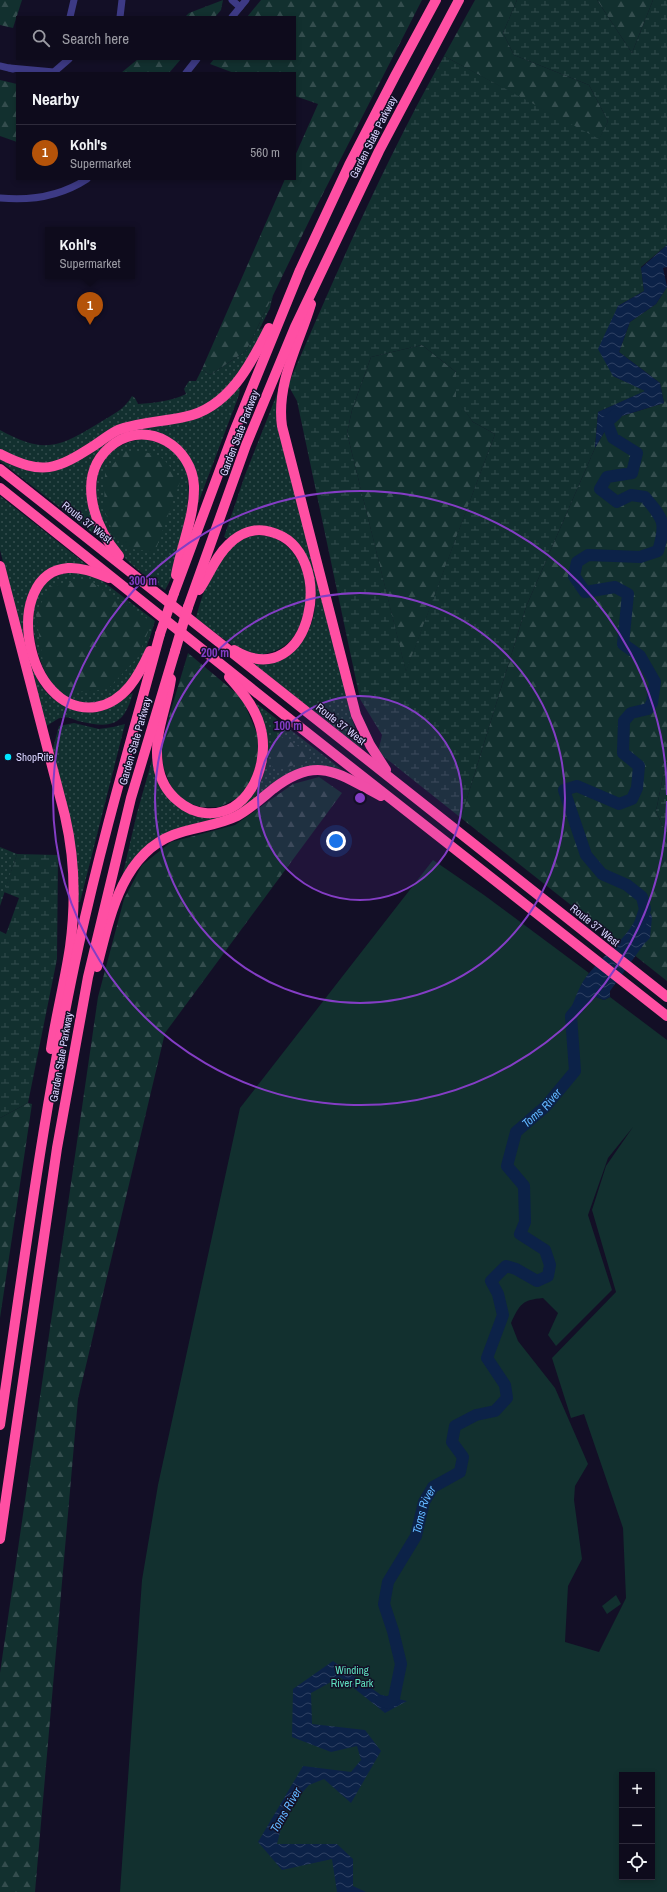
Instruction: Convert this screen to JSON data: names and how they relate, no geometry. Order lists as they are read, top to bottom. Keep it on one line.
{"streets":{"highway":["Garden State Parkway","Route 37 West"]},"water":["Toms River"],"parks":["Winding River Park"],"places":["ShopRite"],"page":{"search":"Search here","heading":"Nearby","list":[{"mark":"1","name":"Kohl's","note":"Supermarket","value":"560 m"}],"popup":["Kohl's","Supermarket"],"pins":"1","map_buttons":["+","−"]},"rings":["300 m","200 m","100 m"]}
